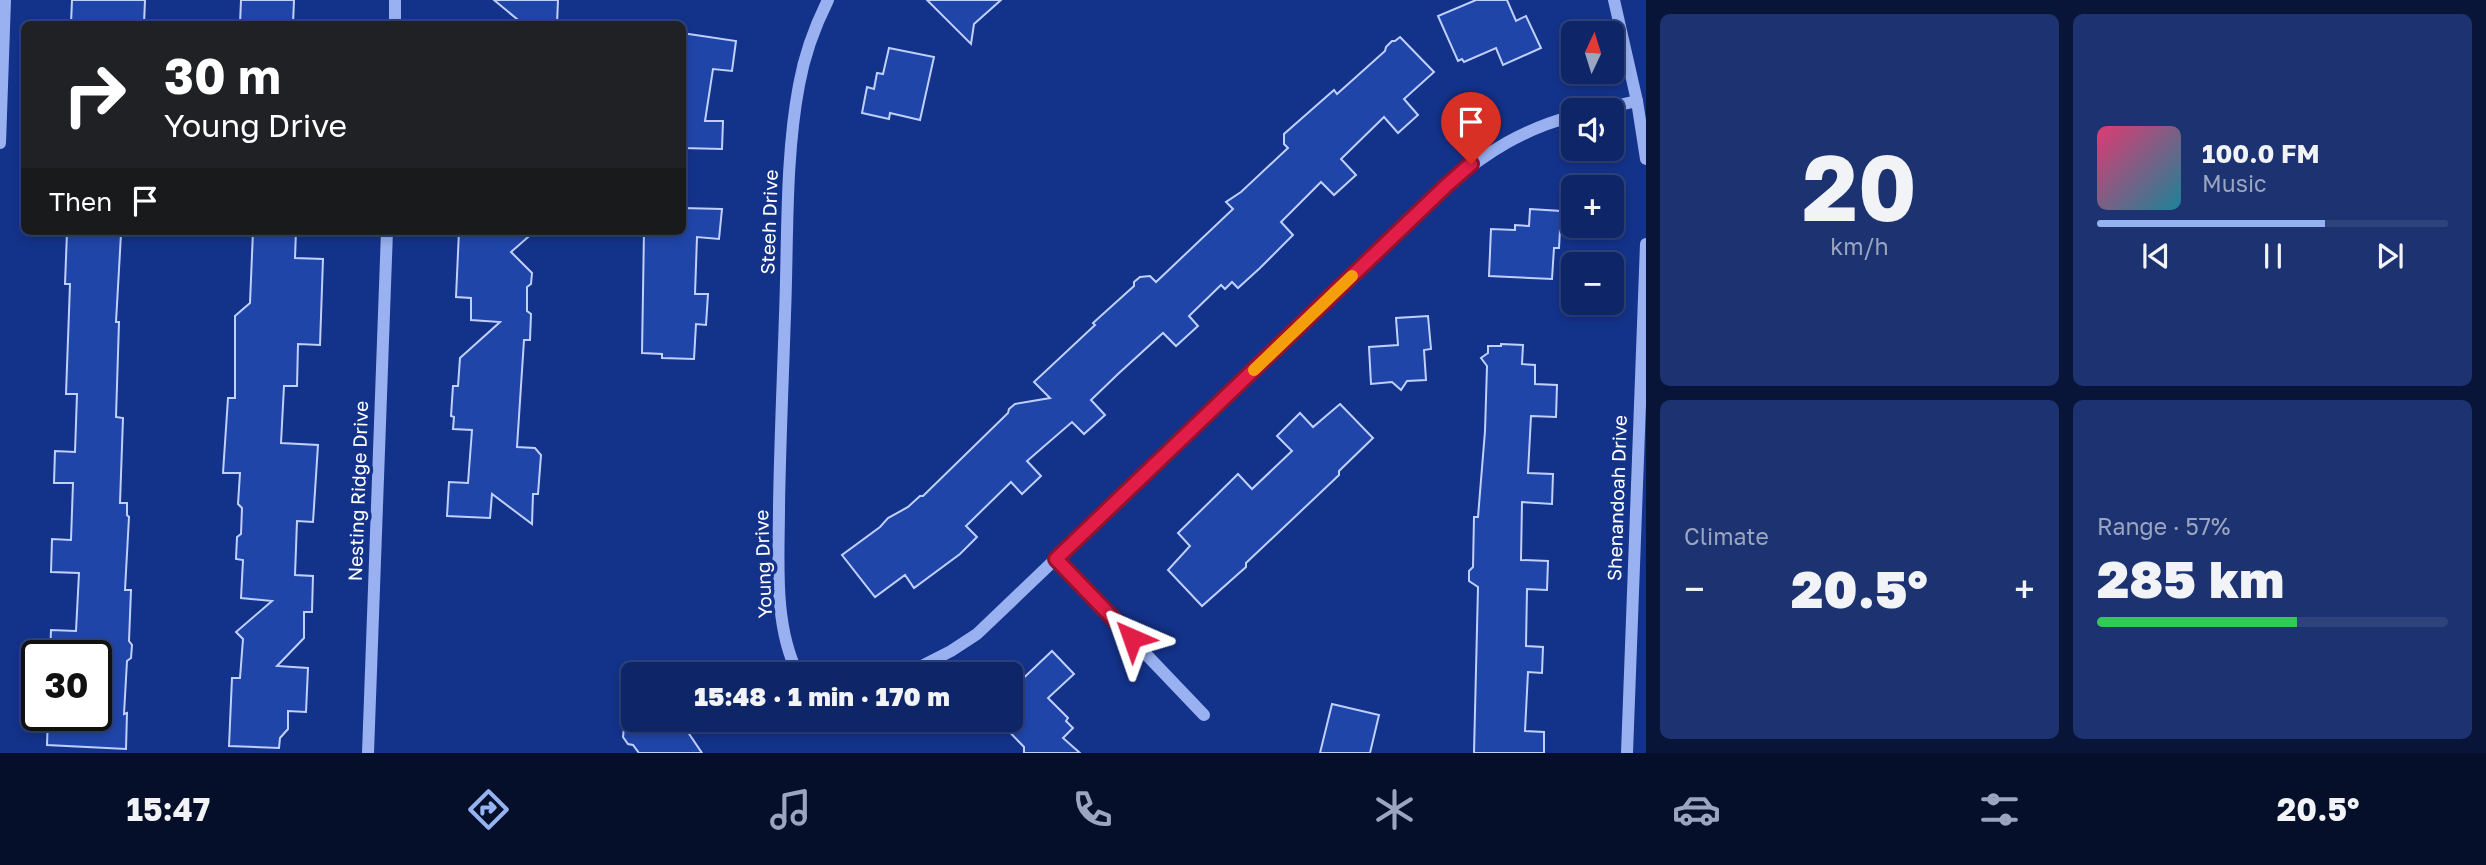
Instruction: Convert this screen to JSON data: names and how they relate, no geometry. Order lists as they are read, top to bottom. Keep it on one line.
{"streets":{"street":["Steeh Drive","Nesting Ridge Drive","Shenandoah Drive","Young Drive"]},"crossings":[["Steeh Drive","Young Drive"]],"north":"top","page":{"tile":[["20","km/h"],"Climate",["Range · 57%","285 km"]],"map_buttons":["+","−"],"turn":["30 m","Young Drive"],"song":["100.0 FM","Music"],"then":"Then","heat":["−","20.5°","+"],"limit":"30","trip":"15:48 · 1 min · 170 m","tabs":["15:47","20.5°"]}}
